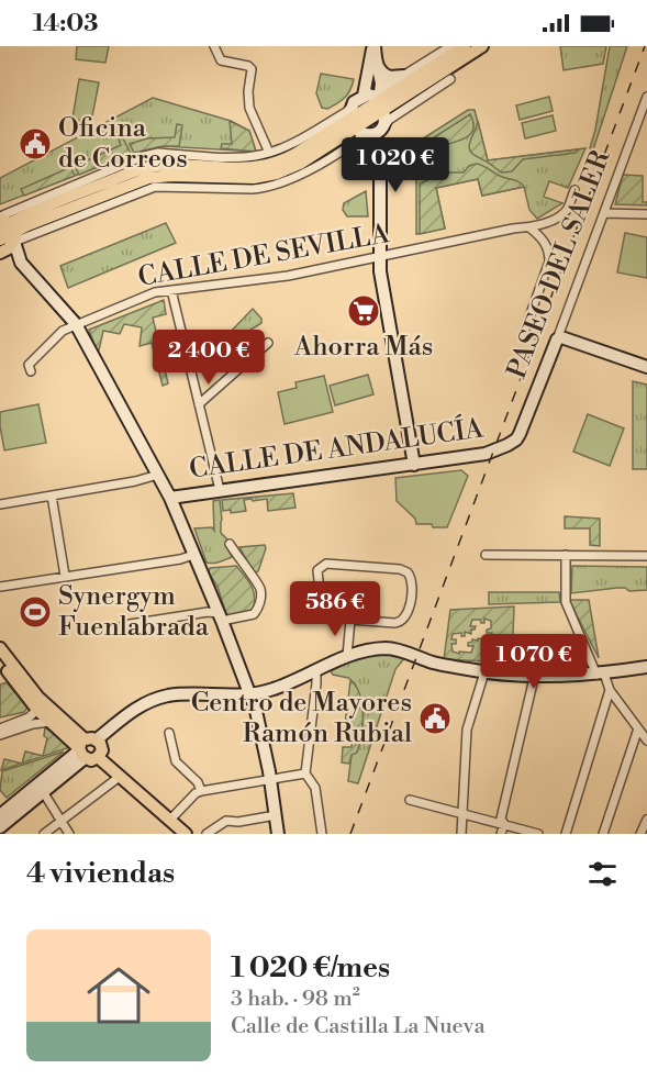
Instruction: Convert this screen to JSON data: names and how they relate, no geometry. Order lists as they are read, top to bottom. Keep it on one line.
{"streets":{"main road":["PASEO DEL SALER","CALLE DE ANDALUCÍA"],"street":["CALLE DE SEVILLA"]},"crossings":[["PASEO DEL SALER","CALLE DE ANDALUCÍA"]],"places":{"public building":["Oficina de Correos","Centro de Mayores Ramón Rubial"],"supermarket":["Ahorra Más"],"sports":["Synergym Fuenlabrada"]},"page":{"status":"14:03","price":["1 020 €","2 400 €","586 €","1 070 €"],"heading":"4 viviendas","list":[{"name":"1 020 €/mes","note":"3 hab. · 98 m² · Calle de Castilla La Nueva"}]}}
